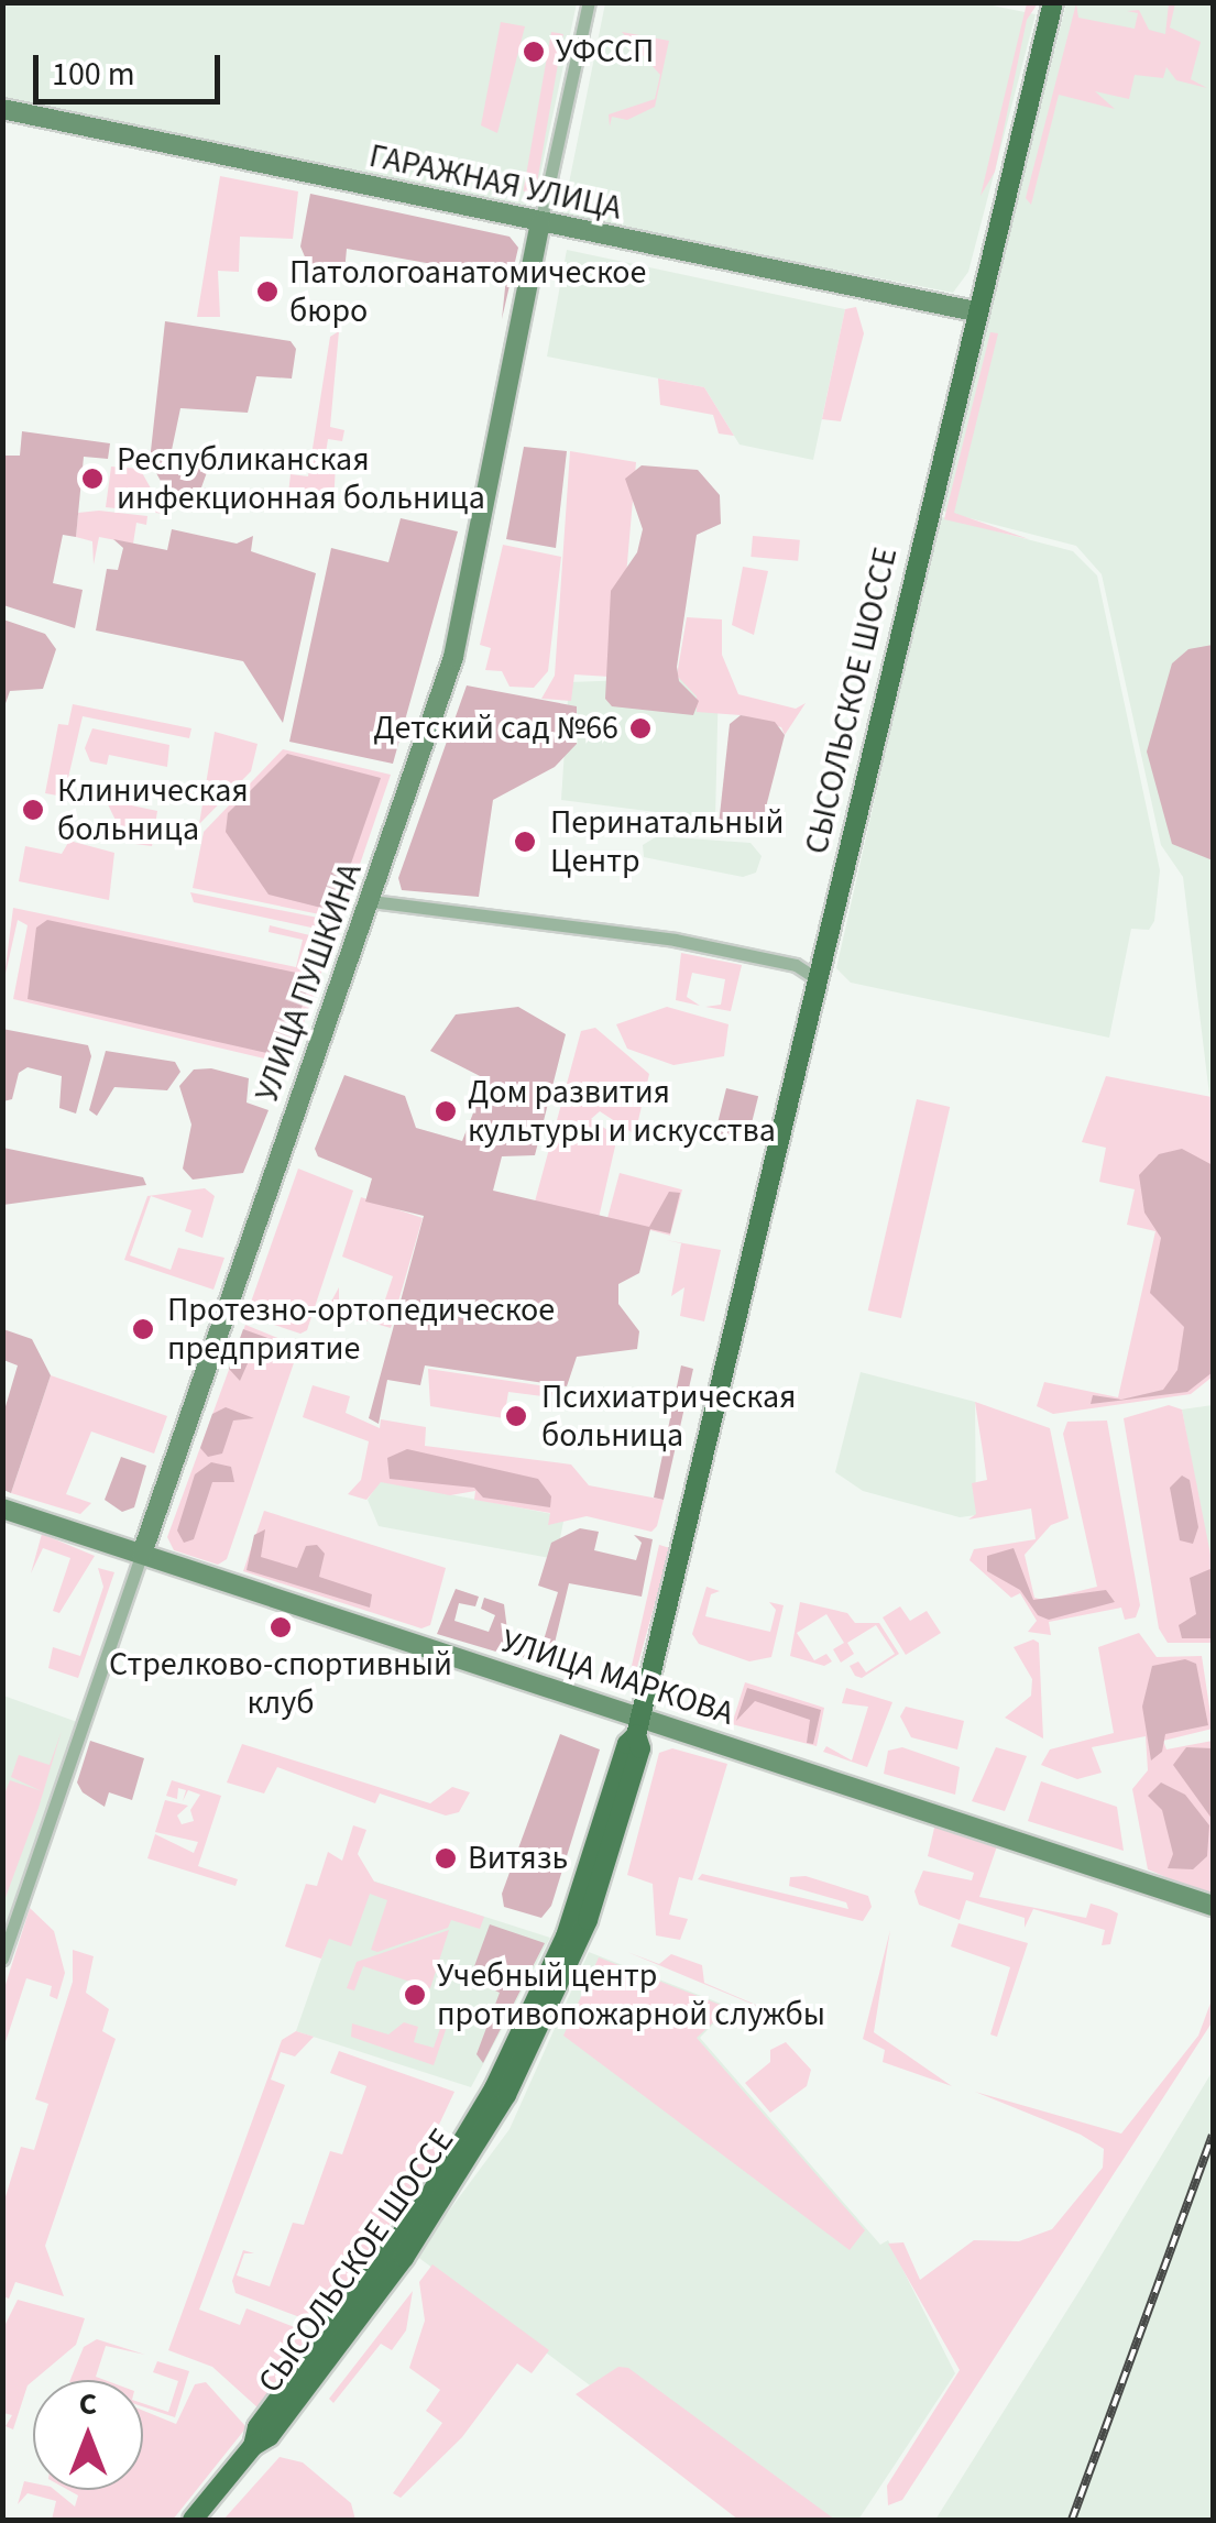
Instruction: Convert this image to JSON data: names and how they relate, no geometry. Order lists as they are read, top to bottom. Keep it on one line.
{"streets":{"main road":["СЫСОЛЬСКОЕ ШОССЕ"],"street":["ГАРАЖНАЯ УЛИЦА","УЛИЦА ПУШКИНА","УЛИЦА МАРКОВА"]},"crossings":[["ГАРАЖНАЯ УЛИЦА","СЫСОЛЬСКОЕ ШОССЕ"],["ГАРАЖНАЯ УЛИЦА","УЛИЦА ПУШКИНА"],["СЫСОЛЬСКОЕ ШОССЕ","УЛИЦА МАРКОВА"],["УЛИЦА ПУШКИНА","УЛИЦА МАРКОВА"]],"places":["УФССП","Патологоанатомическое бюро","Республиканская инфекционная больница","Детский сад №66","Клиническая больница","Перинатальный Центр","Дом развития культуры и искусства","Протезно-ортопедическое предприятие","Психиатрическая больница","Стрелково-спортивный клуб","Витязь","Учебный центр противопожарной службы"],"scale_bar":"100 m","north":"top"}
